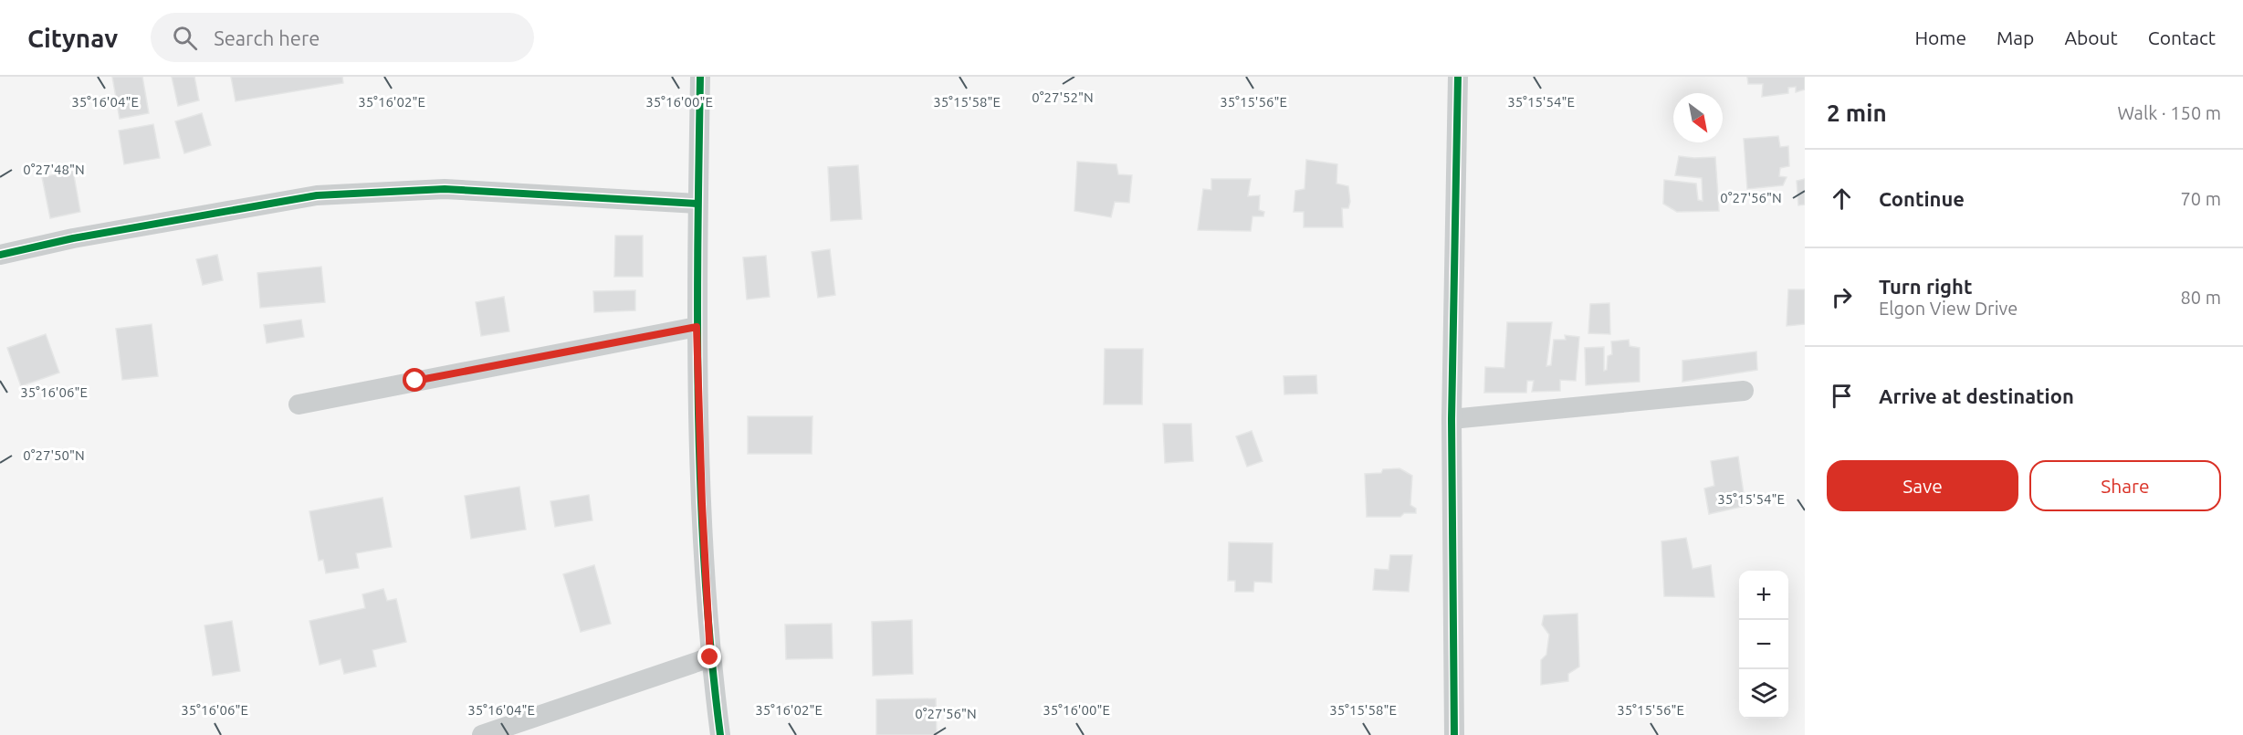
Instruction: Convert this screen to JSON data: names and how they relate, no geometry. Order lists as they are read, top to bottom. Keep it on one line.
{"north":"bottom right","page":{"header":"Citynav","search":"Search here","nav":["Home","Map","About","Contact"],"heading":["2 min","Walk · 150 m"],"list":[["Continue","70 m"],["Turn right","Elgon View Drive","80 m"],"Arrive at destination"],"buttons":["Save","Share"],"map_buttons":["+","−"]},"coordinates":["0°27'52\"N","35°16'04\"E","35°16'02\"E","35°16'00\"E","35°15'58\"E","35°15'56\"E","35°15'54\"E","0°27'48\"N","0°27'56\"N","35°16'06\"E","0°27'50\"N"]}
